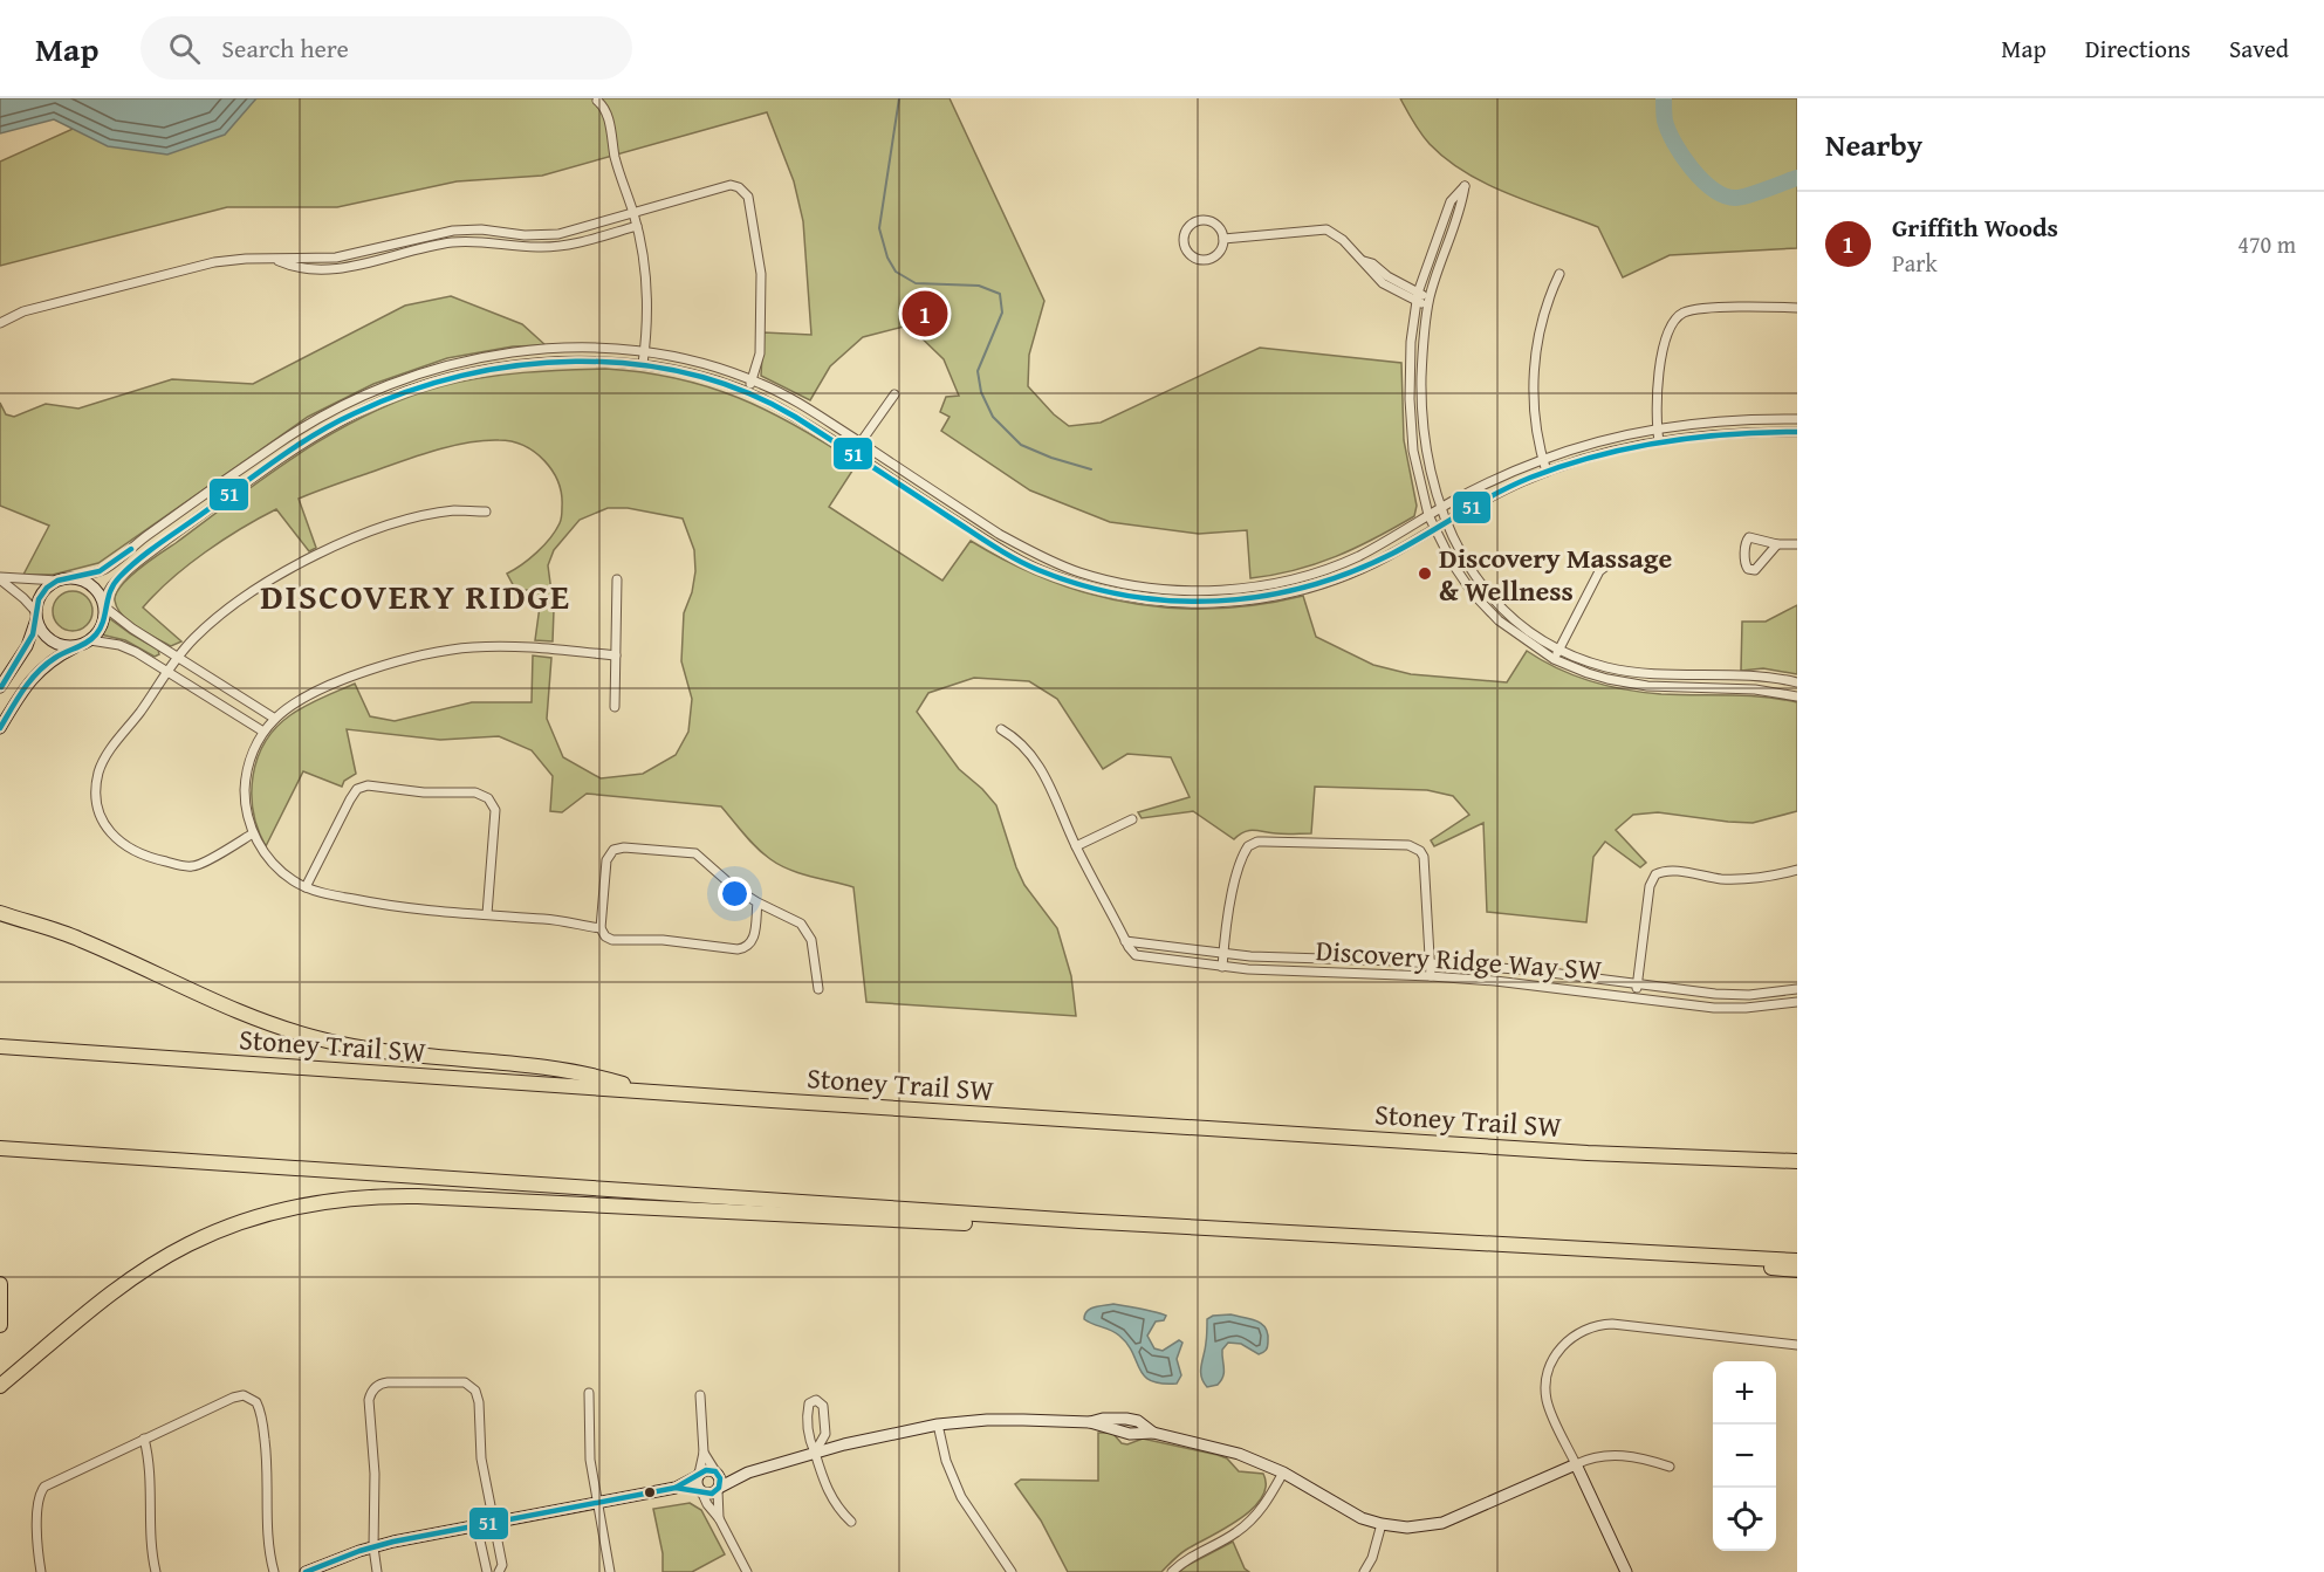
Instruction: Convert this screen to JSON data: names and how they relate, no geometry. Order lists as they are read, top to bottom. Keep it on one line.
{"streets":{"highway":["Stoney Trail SW"],"street":["Discovery Ridge Way SW"]},"districts":["DISCOVERY RIDGE"],"places":["Discovery Massage & Wellness"],"lines":["transit line 51"],"page":{"header":"Map","search":"Search here","nav":["Map","Directions","Saved"],"heading":"Nearby","list":[{"mark":"1","name":"Griffith Woods","note":"Park","value":"470 m"}],"pins":"1","map_buttons":["+","−"]}}
